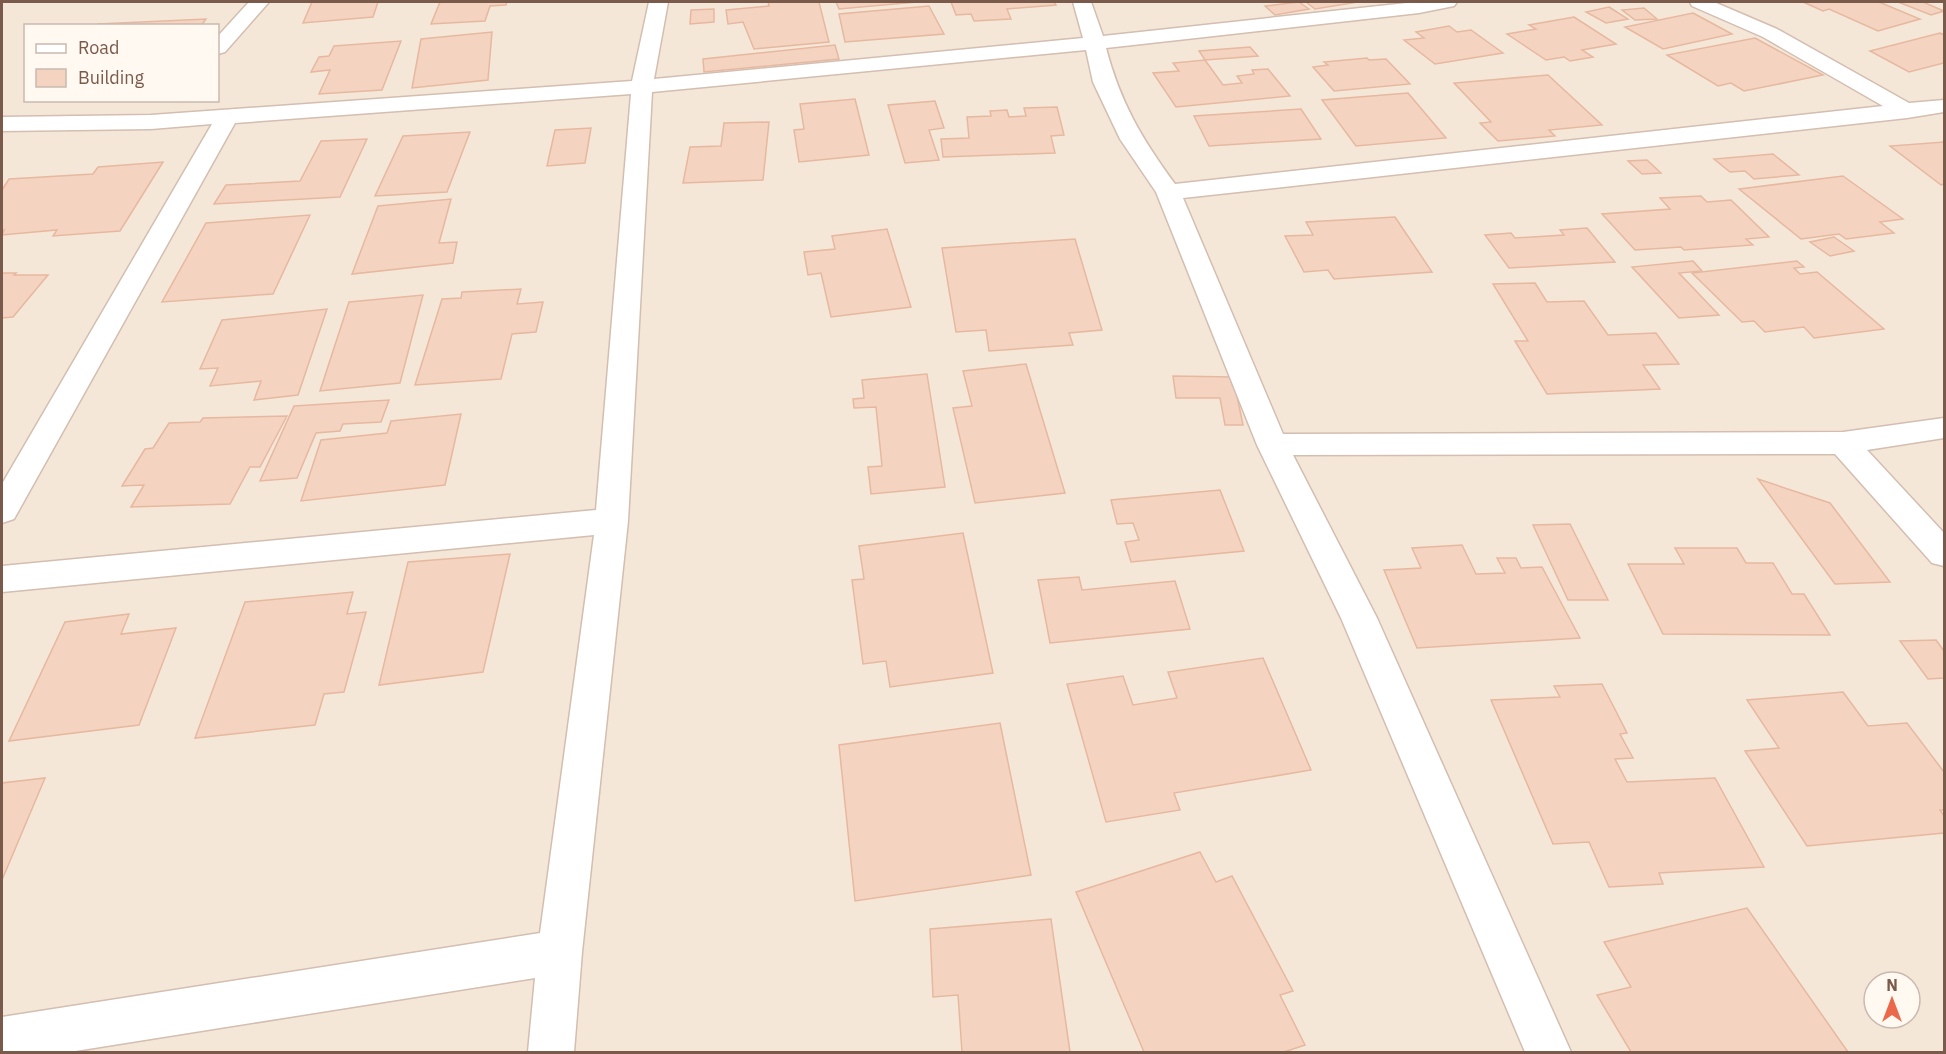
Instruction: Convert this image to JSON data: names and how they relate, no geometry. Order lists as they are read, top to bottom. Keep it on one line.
{"legend":["Road","Building"],"north":"top"}
